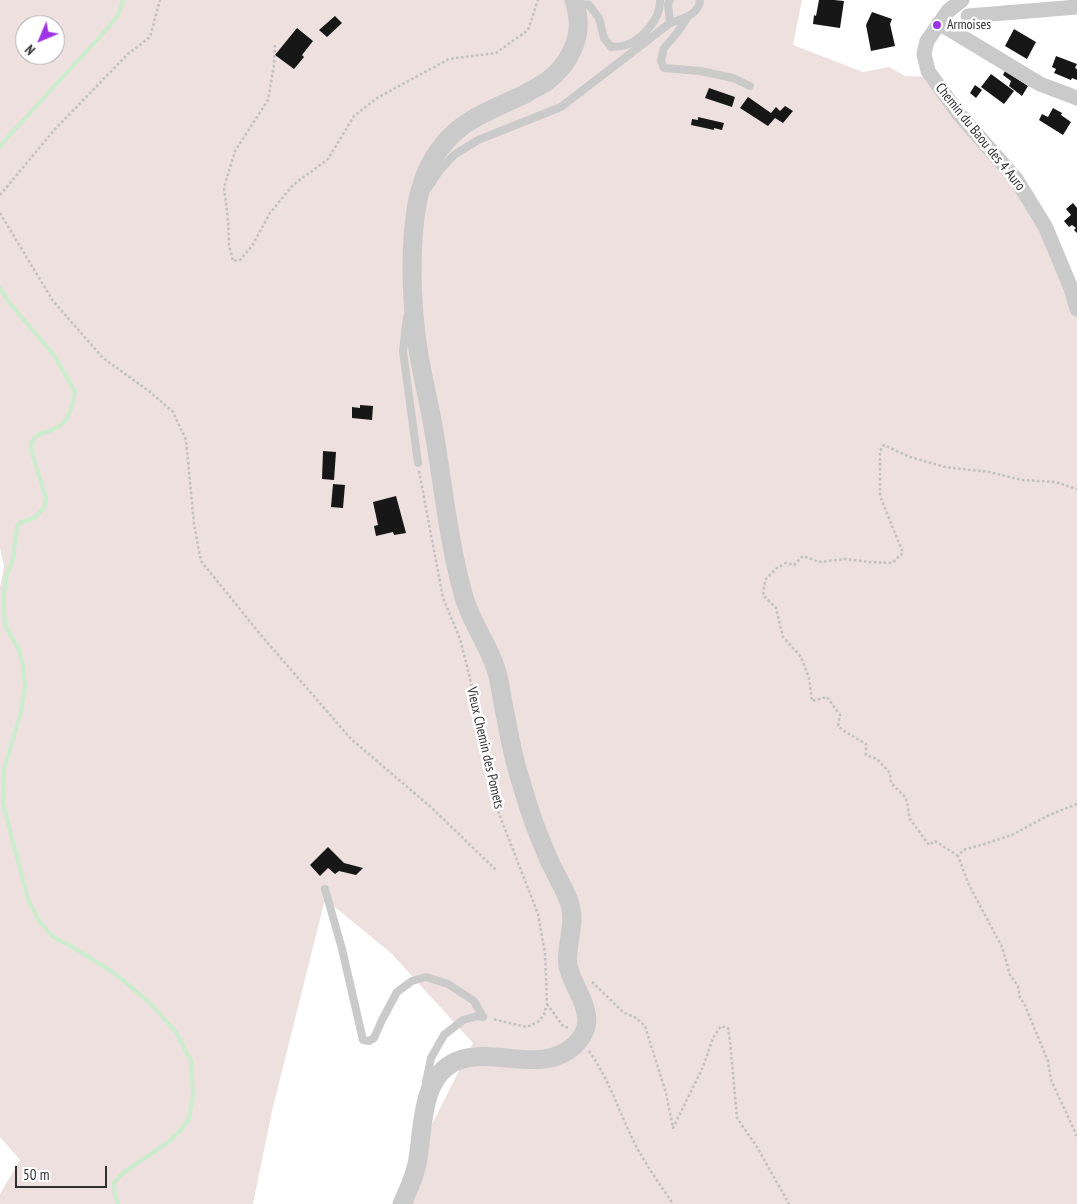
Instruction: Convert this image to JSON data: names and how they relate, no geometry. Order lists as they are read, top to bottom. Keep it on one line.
{"streets":{"street":["Chemin du Baou des 4 Auro"],"path":["Vieux Chemin des Pomets"]},"places":["Armoises"],"scale_bar":"50 m","north":"bottom left"}
